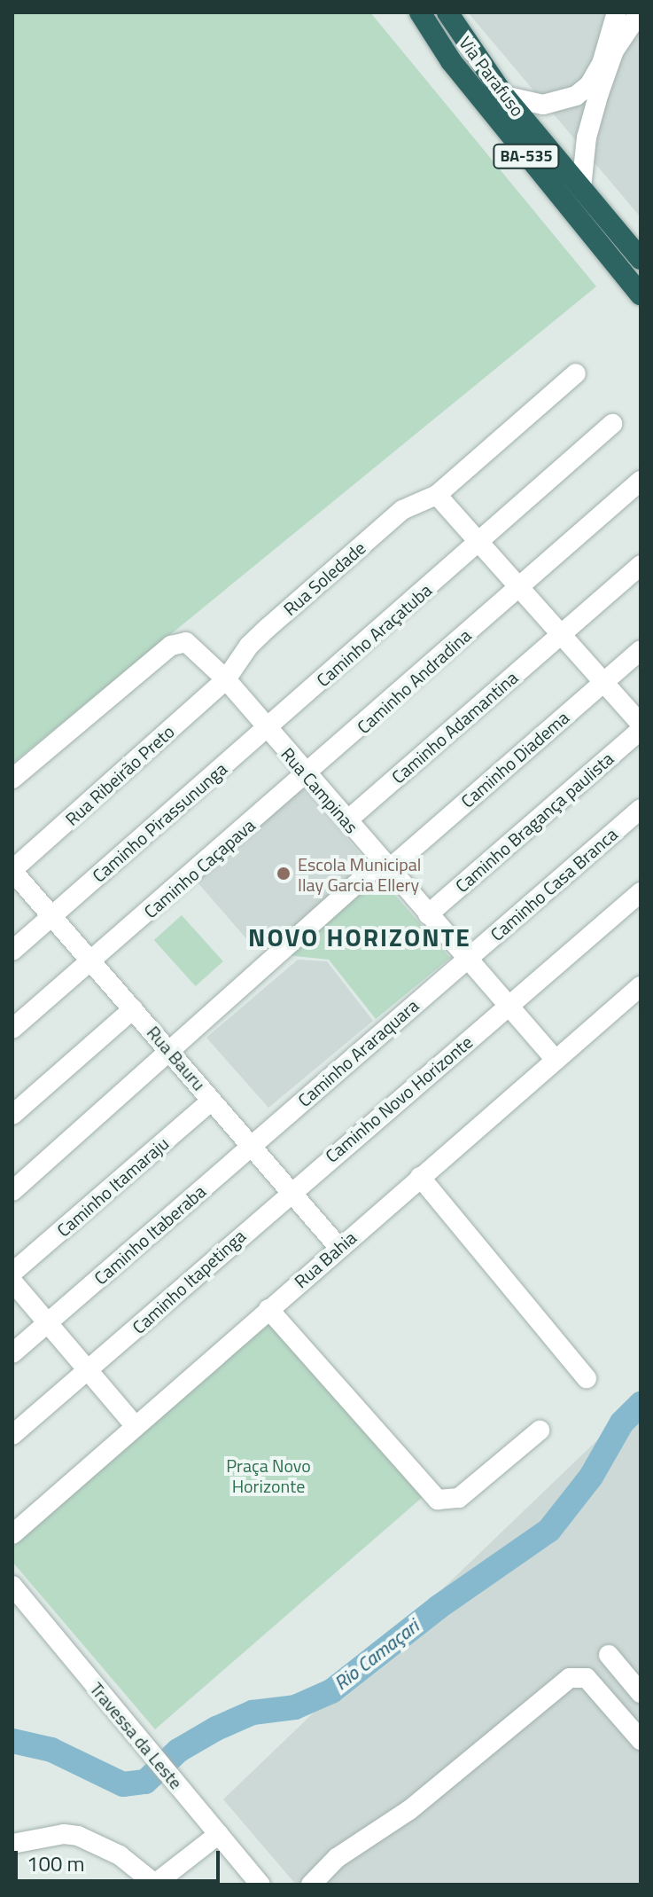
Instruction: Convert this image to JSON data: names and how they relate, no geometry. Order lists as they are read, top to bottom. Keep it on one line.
{"streets":{"highway":["Via Parafuso","BA-535"],"street":["Rua Soledade","Caminho Araçatuba","Caminho Andradina","Caminho Adamantina","Caminho Diadema","Rua Ribeirão Preto","Rua Campinas","Caminho Pirassununga","Caminho Bragança paulista","Caminho Caçapava","Caminho Casa Branca","Caminho Araraquara","Rua Bauru","Caminho Novo Horizonte","Caminho Itamaraju","Caminho Itaberaba","Rua Bahia","Caminho Itapetinga","Travessa da Leste"]},"crossings":[["Rua Soledade","Rua Ribeirão Preto"],["Rua Soledade","Rua Campinas"],["Caminho Araçatuba","Rua Campinas"],["Caminho Araçatuba","Caminho Pirassununga"],["Caminho Andradina","Rua Campinas"],["Caminho Andradina","Caminho Caçapava"],["Caminho Adamantina","Rua Campinas"],["Caminho Diadema","Rua Campinas"],["Caminho Diadema","Rua Bauru"],["Rua Ribeirão Preto","Rua Campinas"],["Rua Ribeirão Preto","Rua Bauru"],["Rua Campinas","Caminho Pirassununga"],["Rua Campinas","Caminho Bragança paulista"],["Rua Campinas","Caminho Caçapava"],["Rua Campinas","Caminho Casa Branca"],["Rua Campinas","Caminho Araraquara"],["Rua Campinas","Caminho Novo Horizonte"],["Rua Campinas","Rua Bahia"],["Caminho Pirassununga","Rua Bauru"],["Caminho Caçapava","Rua Bauru"],["Caminho Casa Branca","Caminho Araraquara"],["Caminho Araraquara","Rua Bauru"],["Caminho Araraquara","Caminho Itaberaba"],["Rua Bauru","Caminho Novo Horizonte"],["Rua Bauru","Caminho Itamaraju"],["Rua Bauru","Caminho Itaberaba"],["Rua Bauru","Rua Bahia"],["Rua Bauru","Caminho Itapetinga"],["Caminho Novo Horizonte","Caminho Itapetinga"]],"districts":["NOVO HORIZONTE"],"water":["Rio Camaçari"],"parks":["Praça Novo Horizonte"],"places":["Escola Municipal Ilay Garcia Ellery"],"scale_bar":"100 m"}
